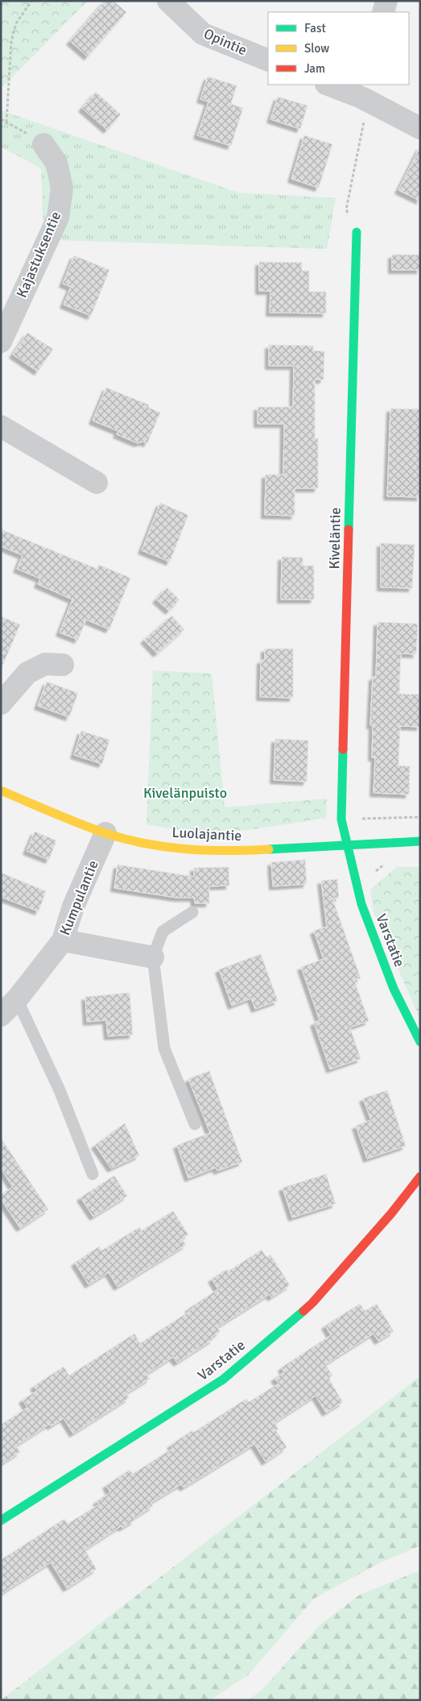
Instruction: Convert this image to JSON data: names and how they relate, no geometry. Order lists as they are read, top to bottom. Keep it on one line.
{"streets":{"street":["Opintie","Kajastuksentie","Kiveläntie","Luolajantie","Kumpulantie","Varstatie"]},"crossings":[["Kiveläntie","Luolajantie"],["Kiveläntie","Varstatie"],["Luolajantie","Kumpulantie"],["Luolajantie","Varstatie"]],"parks":["Kivelänpuisto"],"legend":["Fast","Slow","Jam"]}
